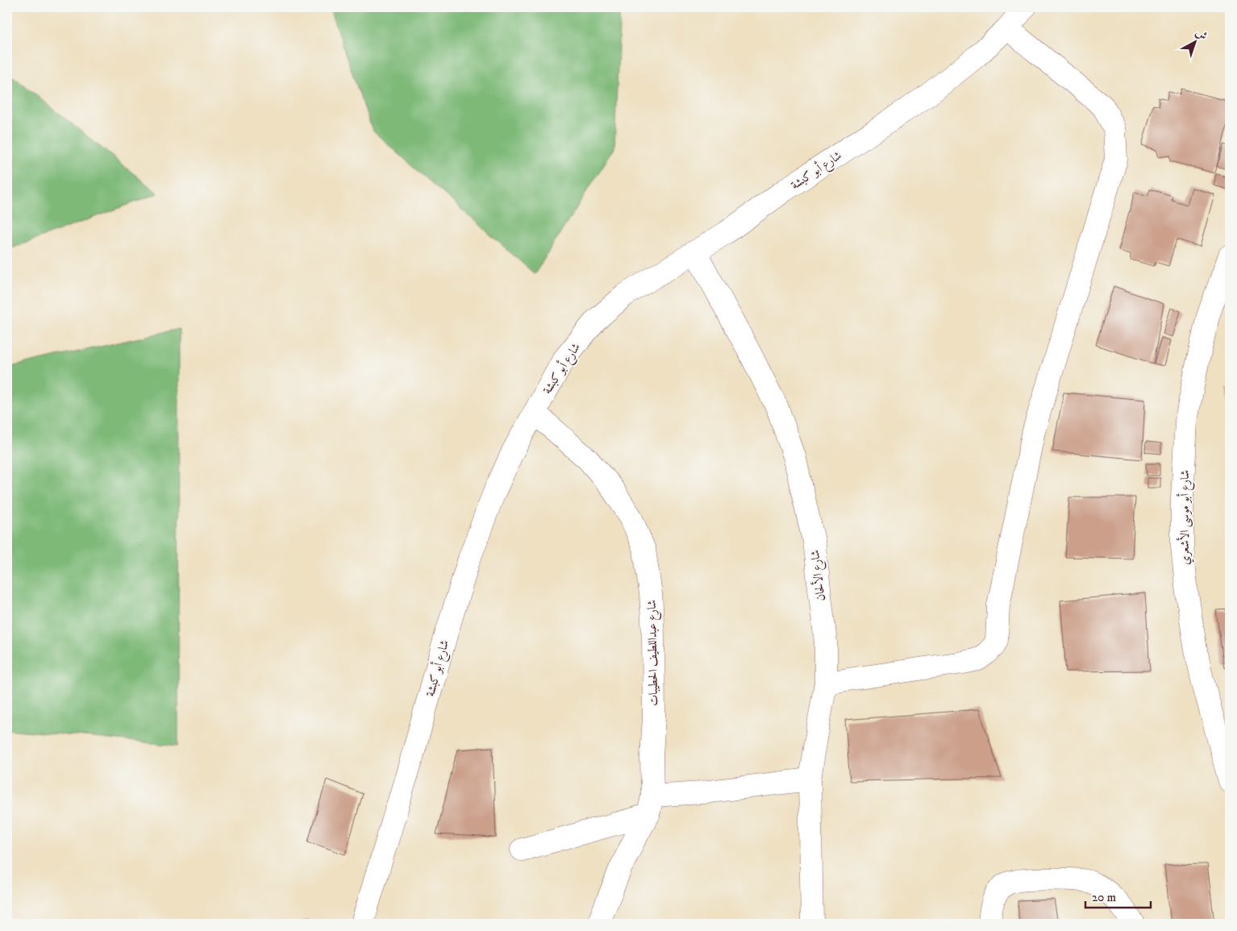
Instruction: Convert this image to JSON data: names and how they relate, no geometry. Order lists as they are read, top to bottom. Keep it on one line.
{"streets":{"street":["شارع أبو كبشة","شارع أبو موسى الأشعري","شارع الألحان","شارع عبداللطيف الحطيبات"]},"crossings":[["شارع أبو كبشة","شارع الألحان"],["شارع أبو كبشة","شارع عبداللطيف الحطيبات"]],"scale_bar":"20 m","north":"top right"}
